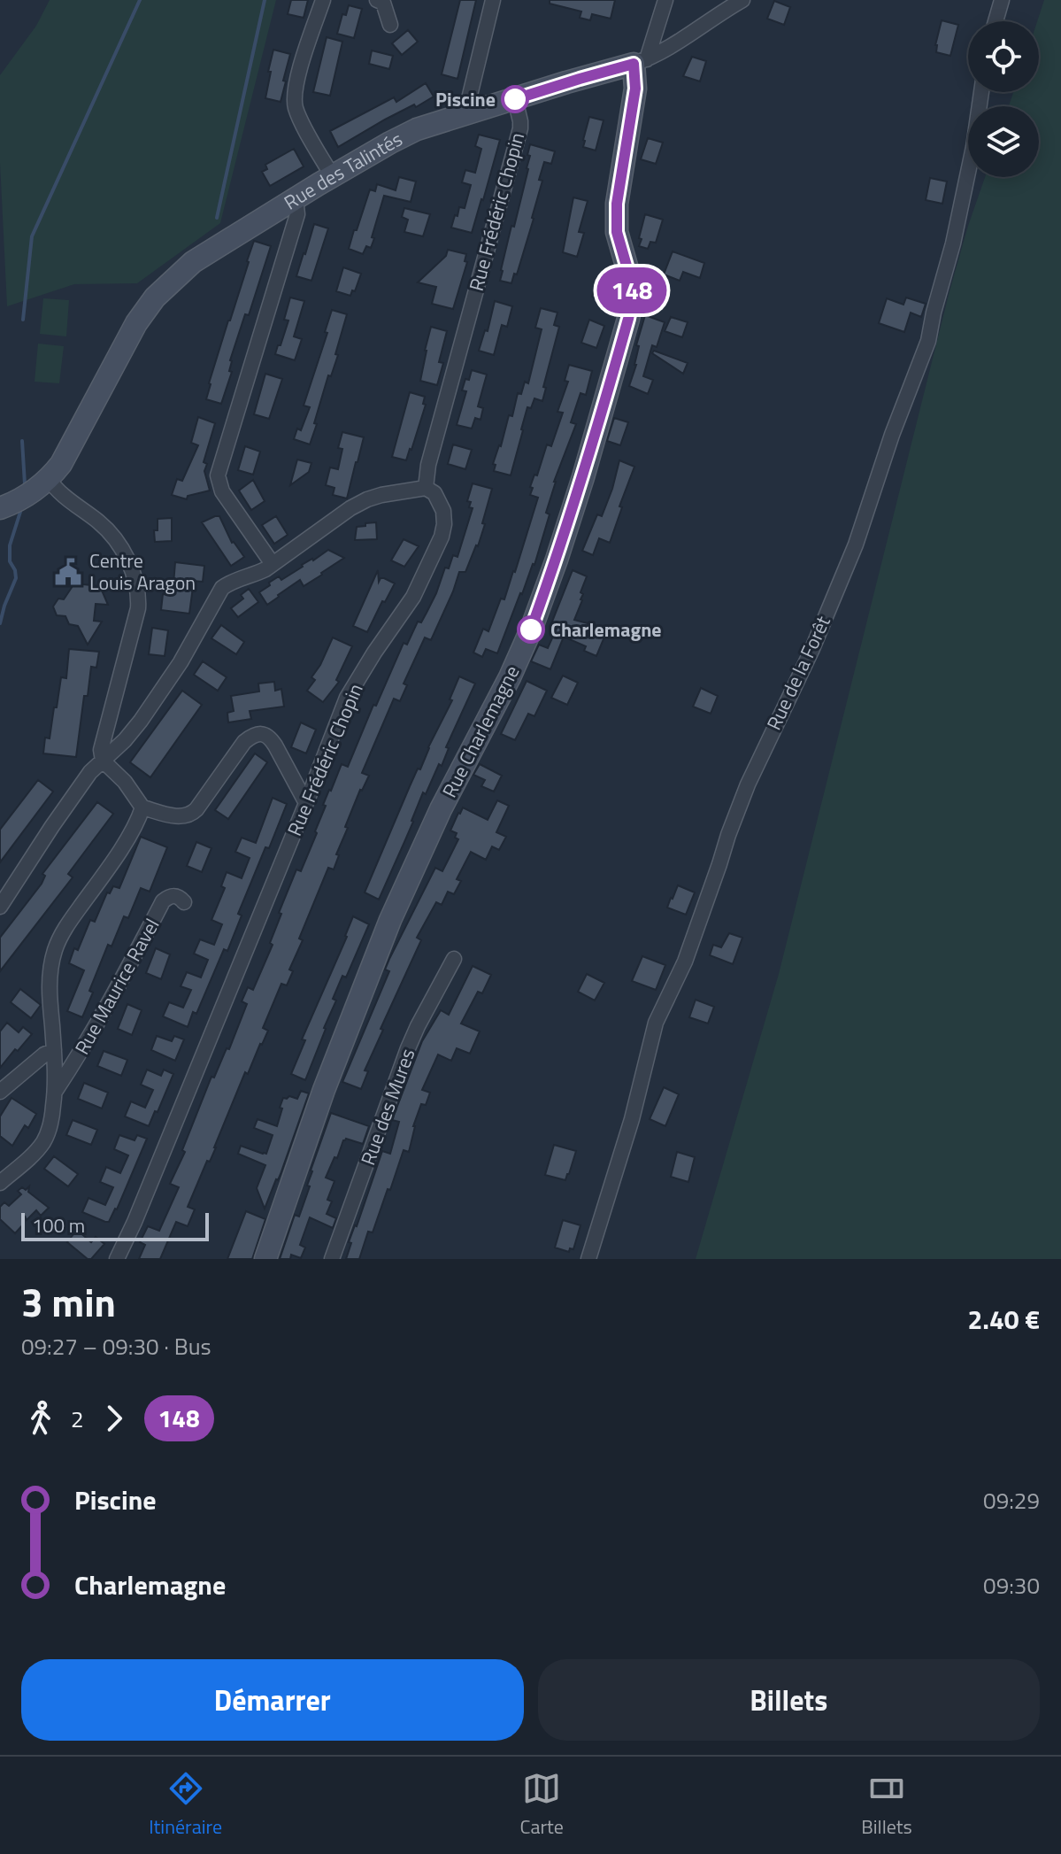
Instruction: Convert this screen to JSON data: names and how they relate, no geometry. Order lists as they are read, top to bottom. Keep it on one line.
{"streets":{"street":["Rue des Talintés","Rue Frédéric Chopin","Rue de la Forêt","Rue Charlemagne","Rue Maurice Ravel","Rue des Mures"]},"crossings":[["Rue des Talintés","Rue Frédéric Chopin"],["Rue des Talintés","Rue Charlemagne"]],"places":{"other":["Piscine","Charlemagne"],"public building":["Centre Louis Aragon"]},"lines":["bus line 148"],"scale_bar":"100 m","page":{"on_map":"148","scale":"100 m","heading":["3 min","09:27 – 09:30 · Bus","2.40 €"],"legs":["2","148"],"list":[{"name":"Piscine","value":"09:29"},{"name":"Charlemagne","value":"09:30"}],"buttons":["Démarrer","Billets"],"tabs":["Itinéraire","Carte","Billets"]}}
